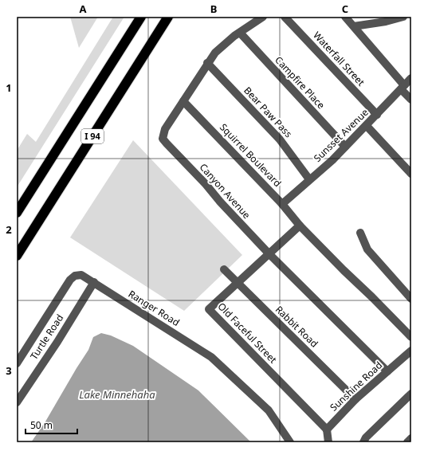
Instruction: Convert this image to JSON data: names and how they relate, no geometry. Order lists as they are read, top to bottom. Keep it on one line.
{"streets":{"highway":["I 94"],"street":["Waterfall Street","Campfire Place","Bear Paw Pass","Sunsset Avenue","Squirrel Boulevard","Canyon Avenue","Ranger Road","Rabbit Road","Old Faceful Street","Turtle Road","Sunshine Road"]},"crossings":[["Waterfall Street","Sunsset Avenue"],["Campfire Place","Sunsset Avenue"],["Campfire Place","Canyon Avenue"],["Bear Paw Pass","Sunsset Avenue"],["Bear Paw Pass","Canyon Avenue"],["Sunsset Avenue","Squirrel Boulevard"],["Squirrel Boulevard","Canyon Avenue"],["Squirrel Boulevard","Old Faceful Street"],["Canyon Avenue","Old Faceful Street"],["Canyon Avenue","Sunshine Road"],["Ranger Road","Turtle Road"],["Rabbit Road","Old Faceful Street"],["Rabbit Road","Sunshine Road"],["Old Faceful Street","Sunshine Road"]],"water":["Lake Minnehaha"],"scale_bar":"50 m","grid":{"columns":["A","B","C"],"rows":["1","2","3"]}}
